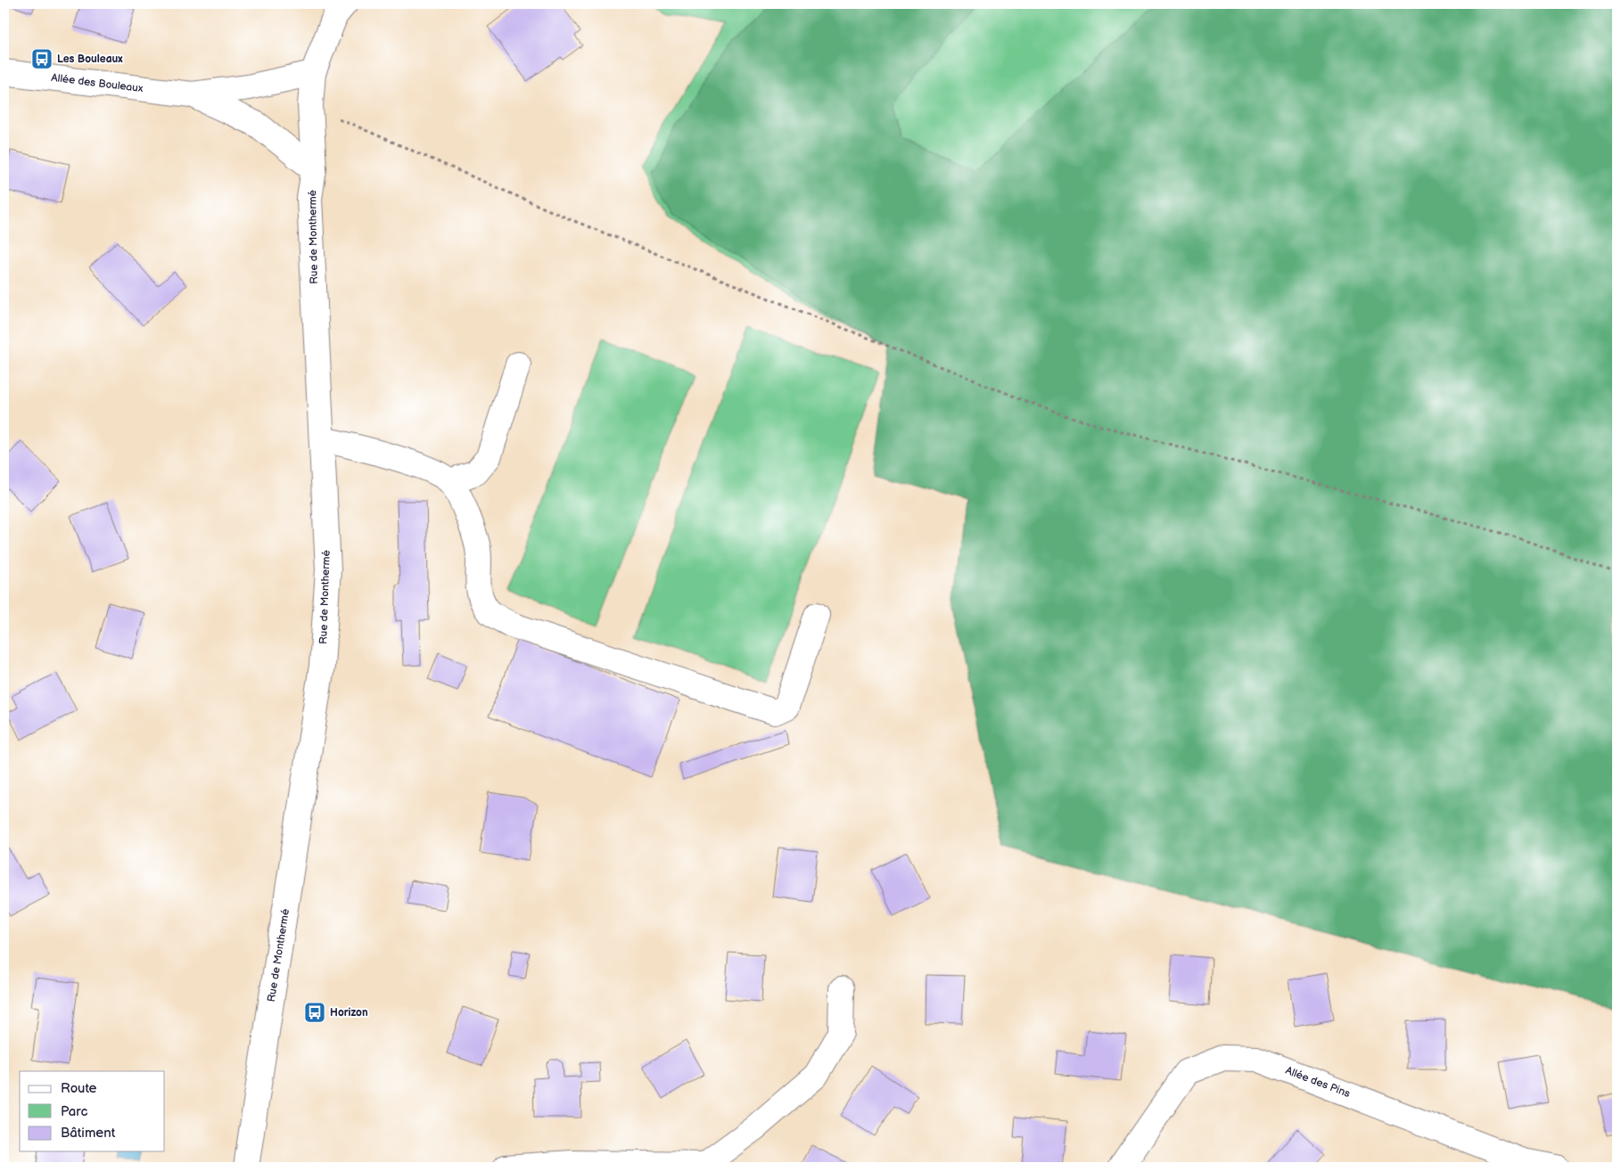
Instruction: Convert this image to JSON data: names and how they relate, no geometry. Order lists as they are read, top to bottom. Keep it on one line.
{"streets":{"street":["Allée des Bouleaux","Rue de Monthermé","Allée des Pins"]},"crossings":[["Allée des Bouleaux","Rue de Monthermé"]],"places":{"bus stop":["Les Bouleaux","Horizon"]},"legend":["Route","Parc","Bâtiment"]}
